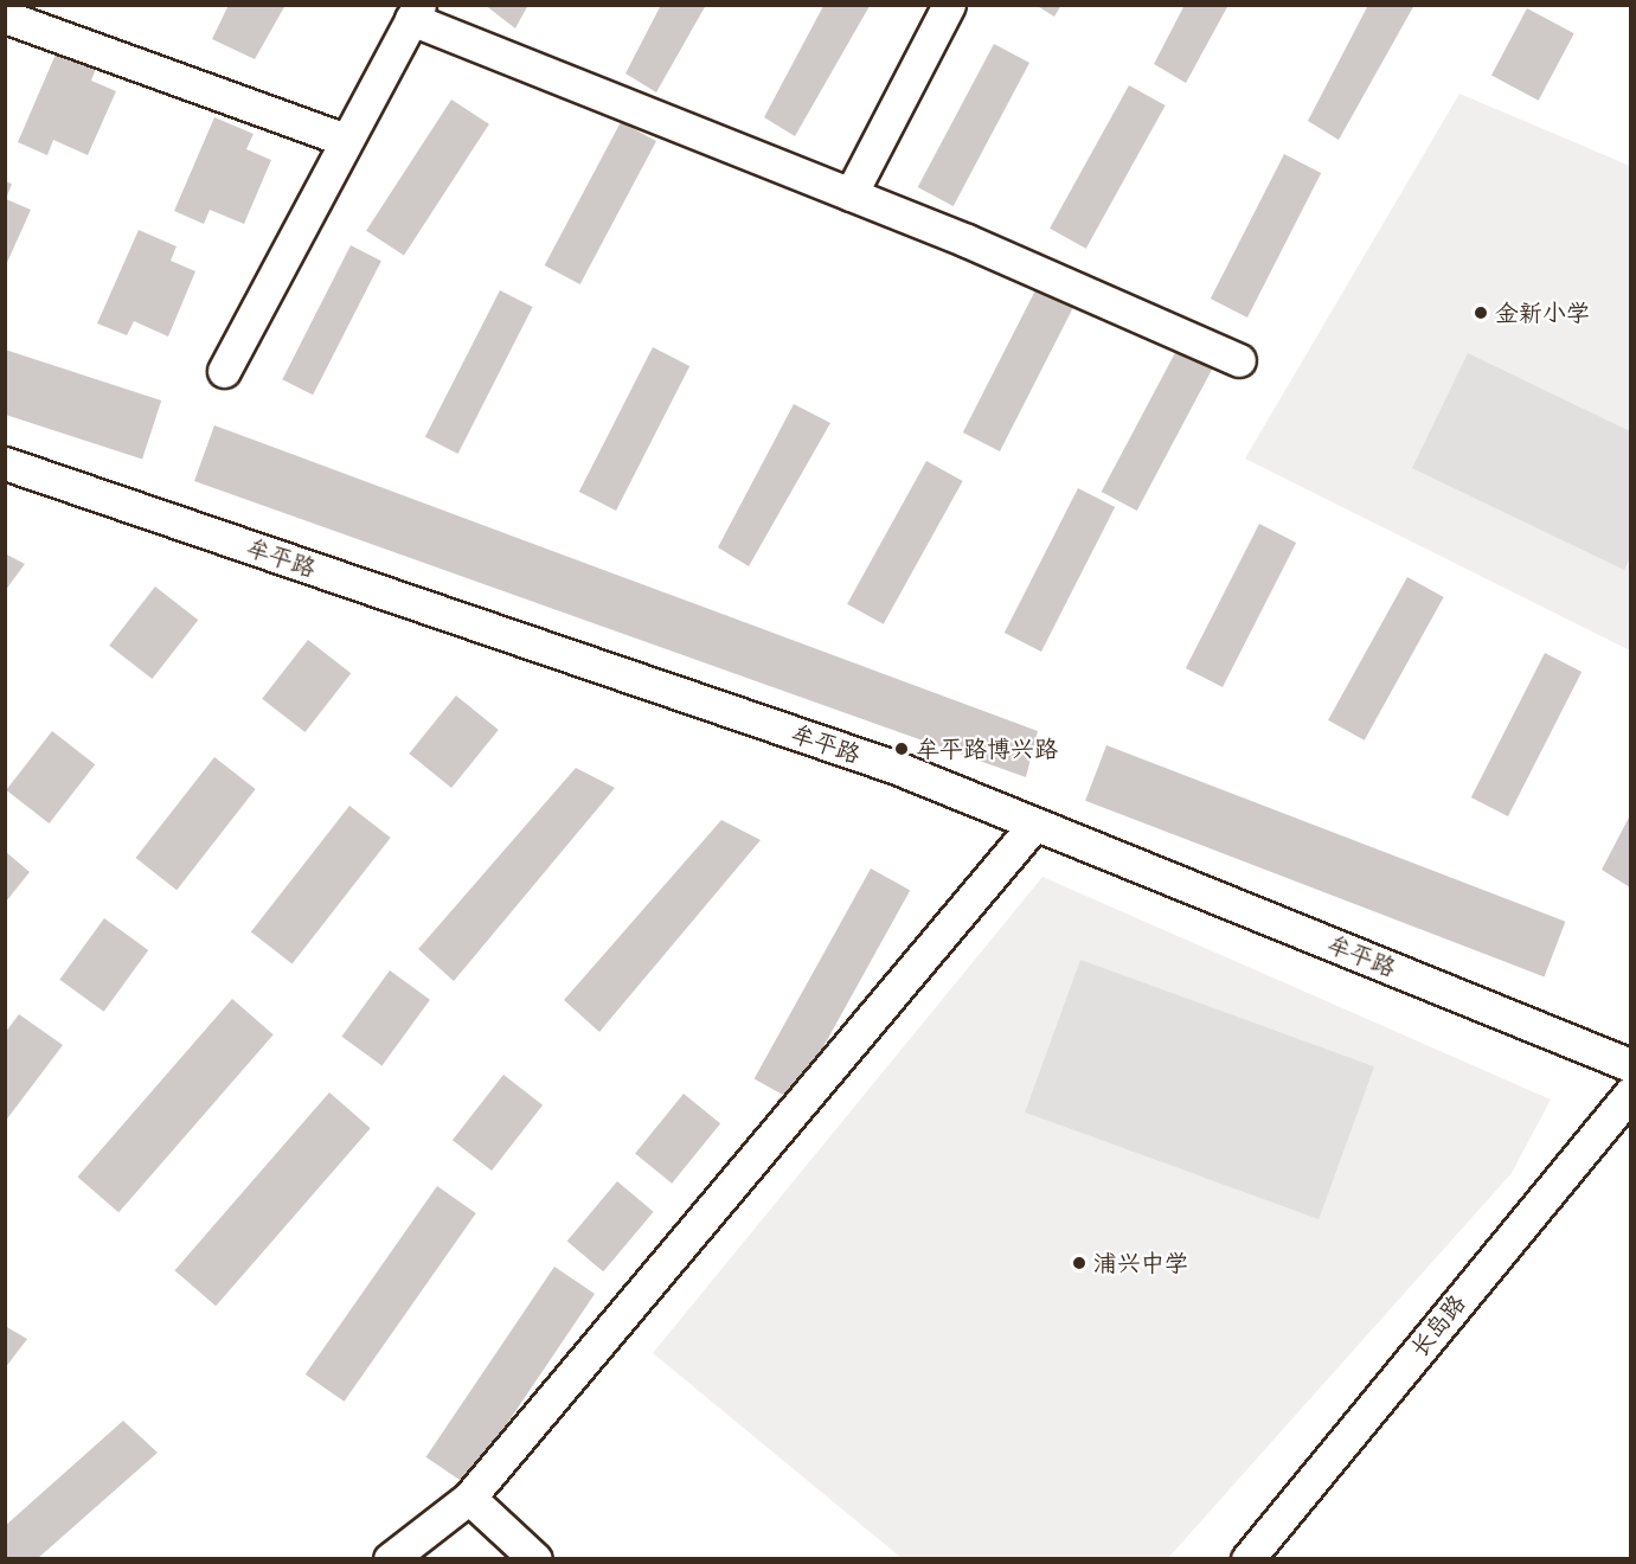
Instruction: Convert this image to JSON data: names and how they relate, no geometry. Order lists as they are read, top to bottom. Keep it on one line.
{"streets":{"street":["牟平路","长岛路"]},"places":["金新小学","牟平路博兴路","浦兴中学"]}
